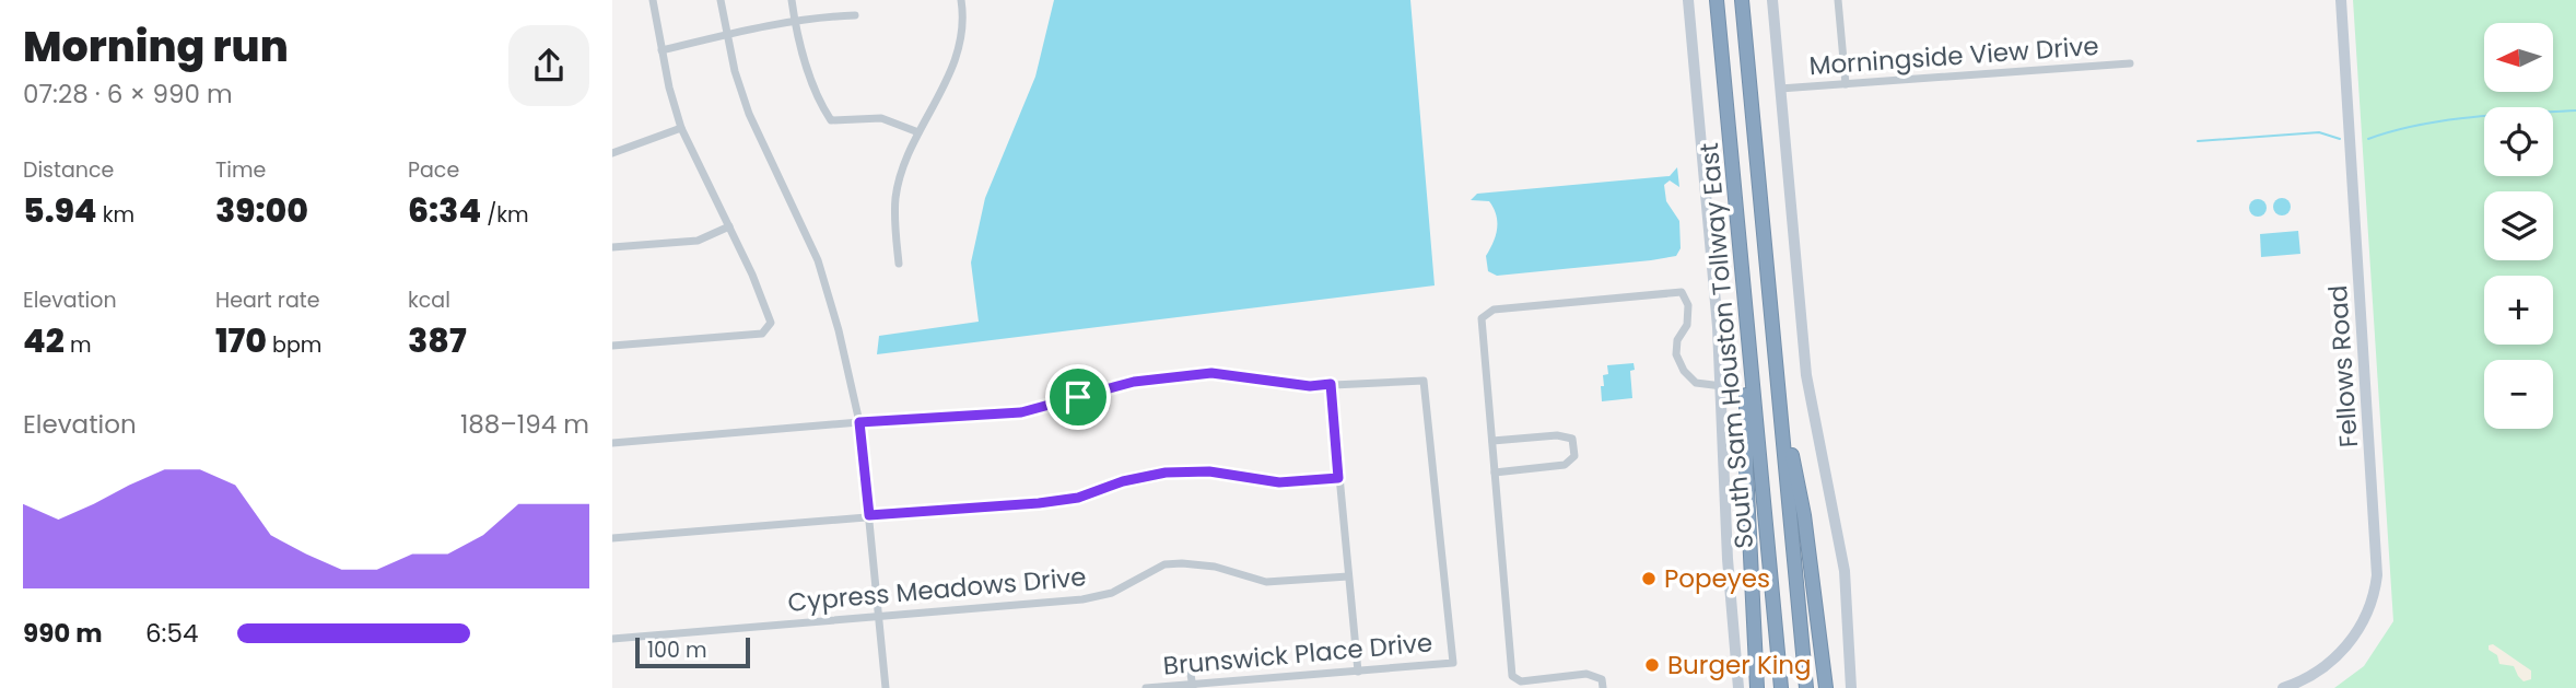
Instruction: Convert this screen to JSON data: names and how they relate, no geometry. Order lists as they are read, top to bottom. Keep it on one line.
{"streets":{"highway":["South Sam Houston Tollway East"],"main road":["Fellows Road"],"street":["Morningside View Drive","Cypress Meadows Drive","Brunswick Place Drive"]},"places":["Popeyes","Burger King"],"scale_bar":"100 m","north":"left","page":{"heading":["Morning run","07:28 · 6 × 990 m"],"map_buttons":["+","−"],"stats":[["Distance","5.94 km"],["Time","39:00"],["Pace","6:34 /km"],["Elevation","42 m"],["Heart rate","170 bpm"],["kcal","387"]],"chart":["Elevation","188–194 m"],"list":[{"name":"990 m","note":"6:54"}],"scale":"100 m"}}
